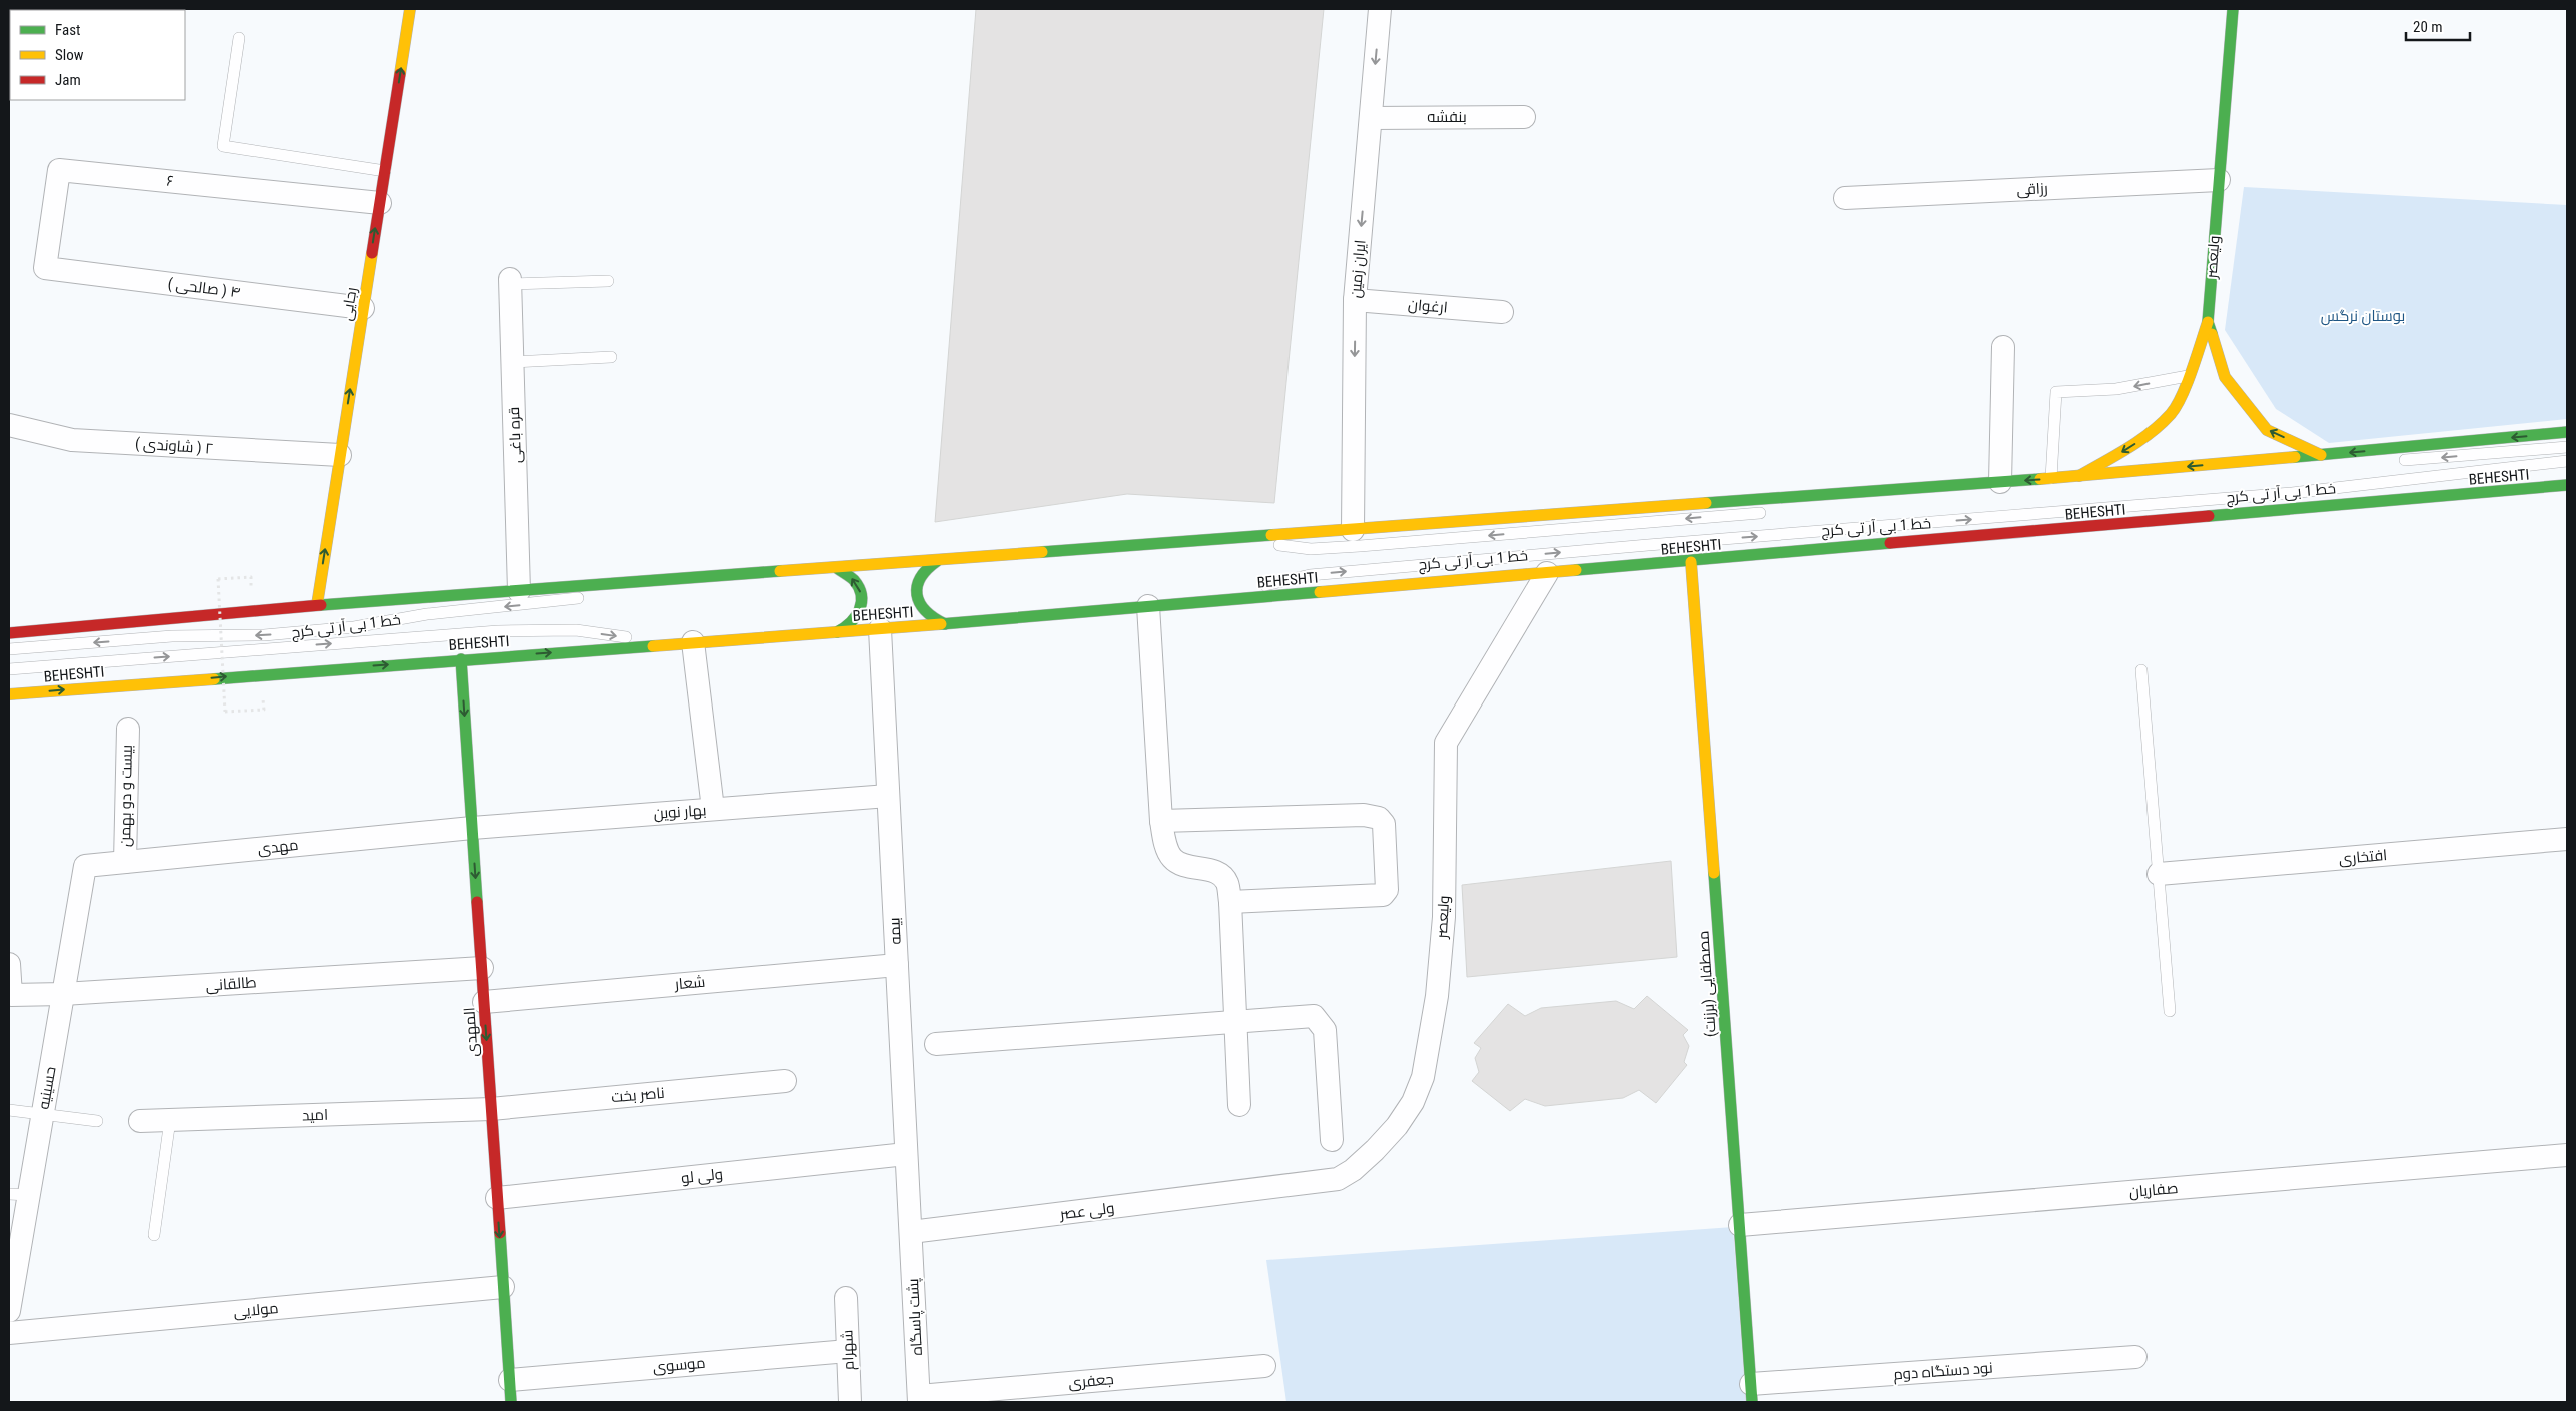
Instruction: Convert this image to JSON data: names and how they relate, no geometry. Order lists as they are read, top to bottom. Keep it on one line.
{"streets":{"main road":["ولیعصر","رجایی","BEHESHTI","مصطفایی (برزنت)","المهدی"],"street":["بنفشه","۶","رزاقی","ایران زمین","( صالحی ) ۴","ارغوان","قره باغی","( شاوندی ) ۲","بیست و دو بهمن","بهار نوین","مهدی","افتخاری","بیمه","شعار","طالقانی","حسینیه","ناصر بخت","امید","ولی لو","صفاریان","ولی عصر","مولایی","پشت پاسگاه","شهرام","موسوی","نود دستگاه دوم","جعفری"],"lane":["خط 1 بی آر تی کرج"]},"crossings":[["بنفشه","ایران زمین"],["۶","( صالحی ) ۴"],["۶","رجایی"],["رزاقی","ولیعصر"],["ولیعصر","BEHESHTI"],["ولیعصر","ولی عصر"],["ایران زمین","ارغوان"],["( صالحی ) ۴","رجایی"],["رجایی","( شاوندی ) ۲"],["BEHESHTI","خط 1 بی آر تی کرج"],["BEHESHTI","بیمه"],["BEHESHTI","مصطفایی (برزنت)"],["BEHESHTI","المهدی"],["بیست و دو بهمن","مهدی"],["بهار نوین","مهدی"],["بهار نوین","بیمه"],["بهار نوین","المهدی"],["مهدی","المهدی"],["مهدی","حسینیه"],["بیمه","شعار"],["بیمه","ولی لو"],["بیمه","ولی عصر"],["بیمه","پشت پاسگاه"],["شعار","المهدی"],["طالقانی","المهدی"],["طالقانی","حسینیه"],["مصطفایی (برزنت)","صفاریان"],["مصطفایی (برزنت)","نود دستگاه دوم"],["المهدی","ناصر بخت"],["المهدی","امید"],["المهدی","ولی لو"],["المهدی","مولایی"],["المهدی","موسوی"],["ناصر بخت","امید"],["ولی عصر","پشت پاسگاه"],["پشت پاسگاه","جعفری"],["شهرام","موسوی"]],"one_way":["ایران زمین","رجایی","المهدی"],"parks":["بوستان نرگس"],"legend":["Fast","Slow","Jam"],"scale_bar":"20 m"}
